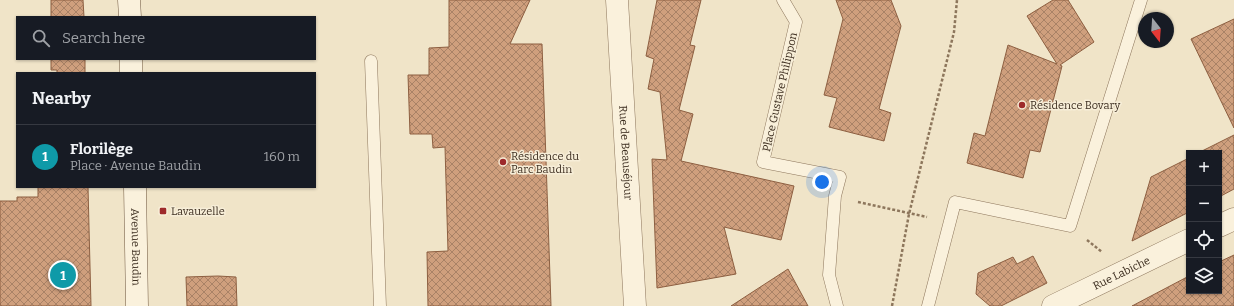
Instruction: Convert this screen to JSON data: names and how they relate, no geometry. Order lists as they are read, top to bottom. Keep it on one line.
{"streets":{"street":["Rue de Beauséjour","Avenue Baudin","Rue Labiche"],"lane":["Place Gustave Philippon"]},"places":{"other":["Résidence Bovary","Résidence du Parc Baudin"],"transit":["Lavauzelle"]},"north":"bottom","page":{"search":"Search here","heading":"Nearby","list":[{"mark":"1","name":"Florilège","note":"Place · Avenue Baudin","value":"160 m"}],"map_buttons":["+","−"],"pins":"1"}}
